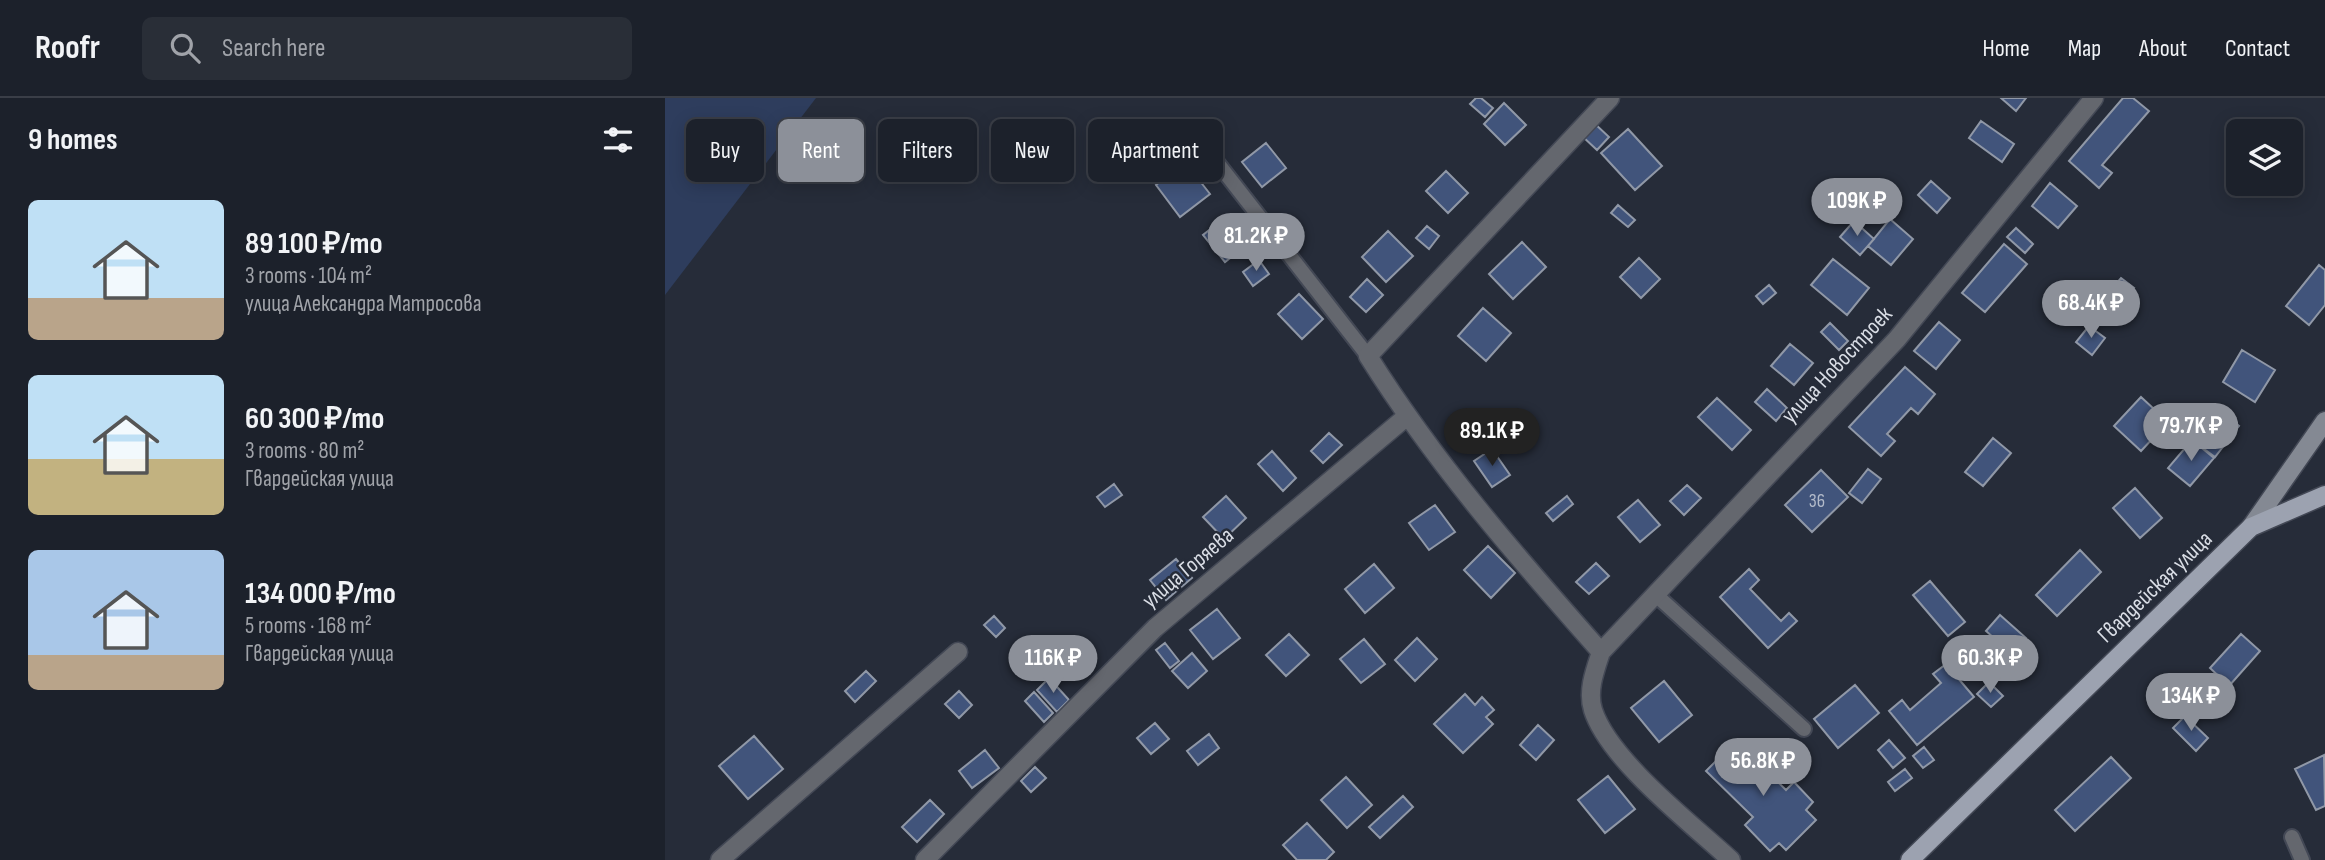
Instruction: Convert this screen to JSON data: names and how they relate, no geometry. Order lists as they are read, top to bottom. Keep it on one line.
{"streets":{"main road":["Гвардейская улица"],"street":["улица Новостроек","улица Горяева"]},"house_numbers":["36"],"page":{"header":"Roofr","search":"Search here","nav":["Home","Map","About","Contact"],"heading":"9 homes","chip":["Buy","Rent","Filters","New","Apartment"],"price":["109K ₽","81.2K ₽","68.4K ₽","79.7K ₽","89.1K ₽","116K ₽","60.3K ₽","134K ₽","56.8K ₽"],"list":[{"name":"89 100 ₽/mo","note":"3 rooms · 104 m² · улица Александра Матросова"},{"name":"60 300 ₽/mo","note":"3 rooms · 80 m² · Гвардейская улица"},{"name":"134 000 ₽/mo","note":"5 rooms · 168 m² · Гвардейская улица"}]}}
